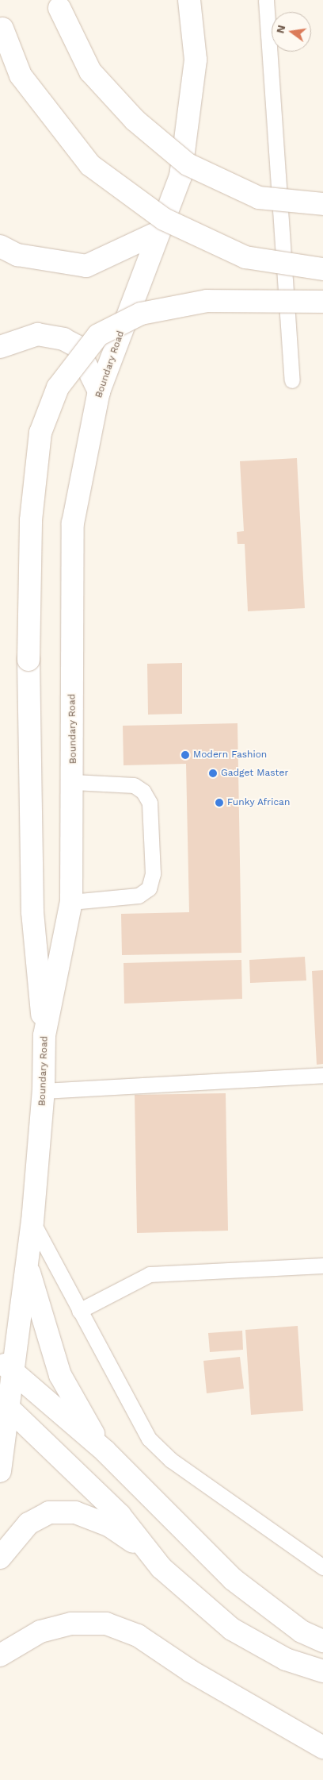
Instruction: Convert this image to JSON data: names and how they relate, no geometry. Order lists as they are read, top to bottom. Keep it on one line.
{"streets":{"main road":["Boundary Road"]},"places":["Modern Fashion","Gadget Master","Funky African"],"north":"left"}
